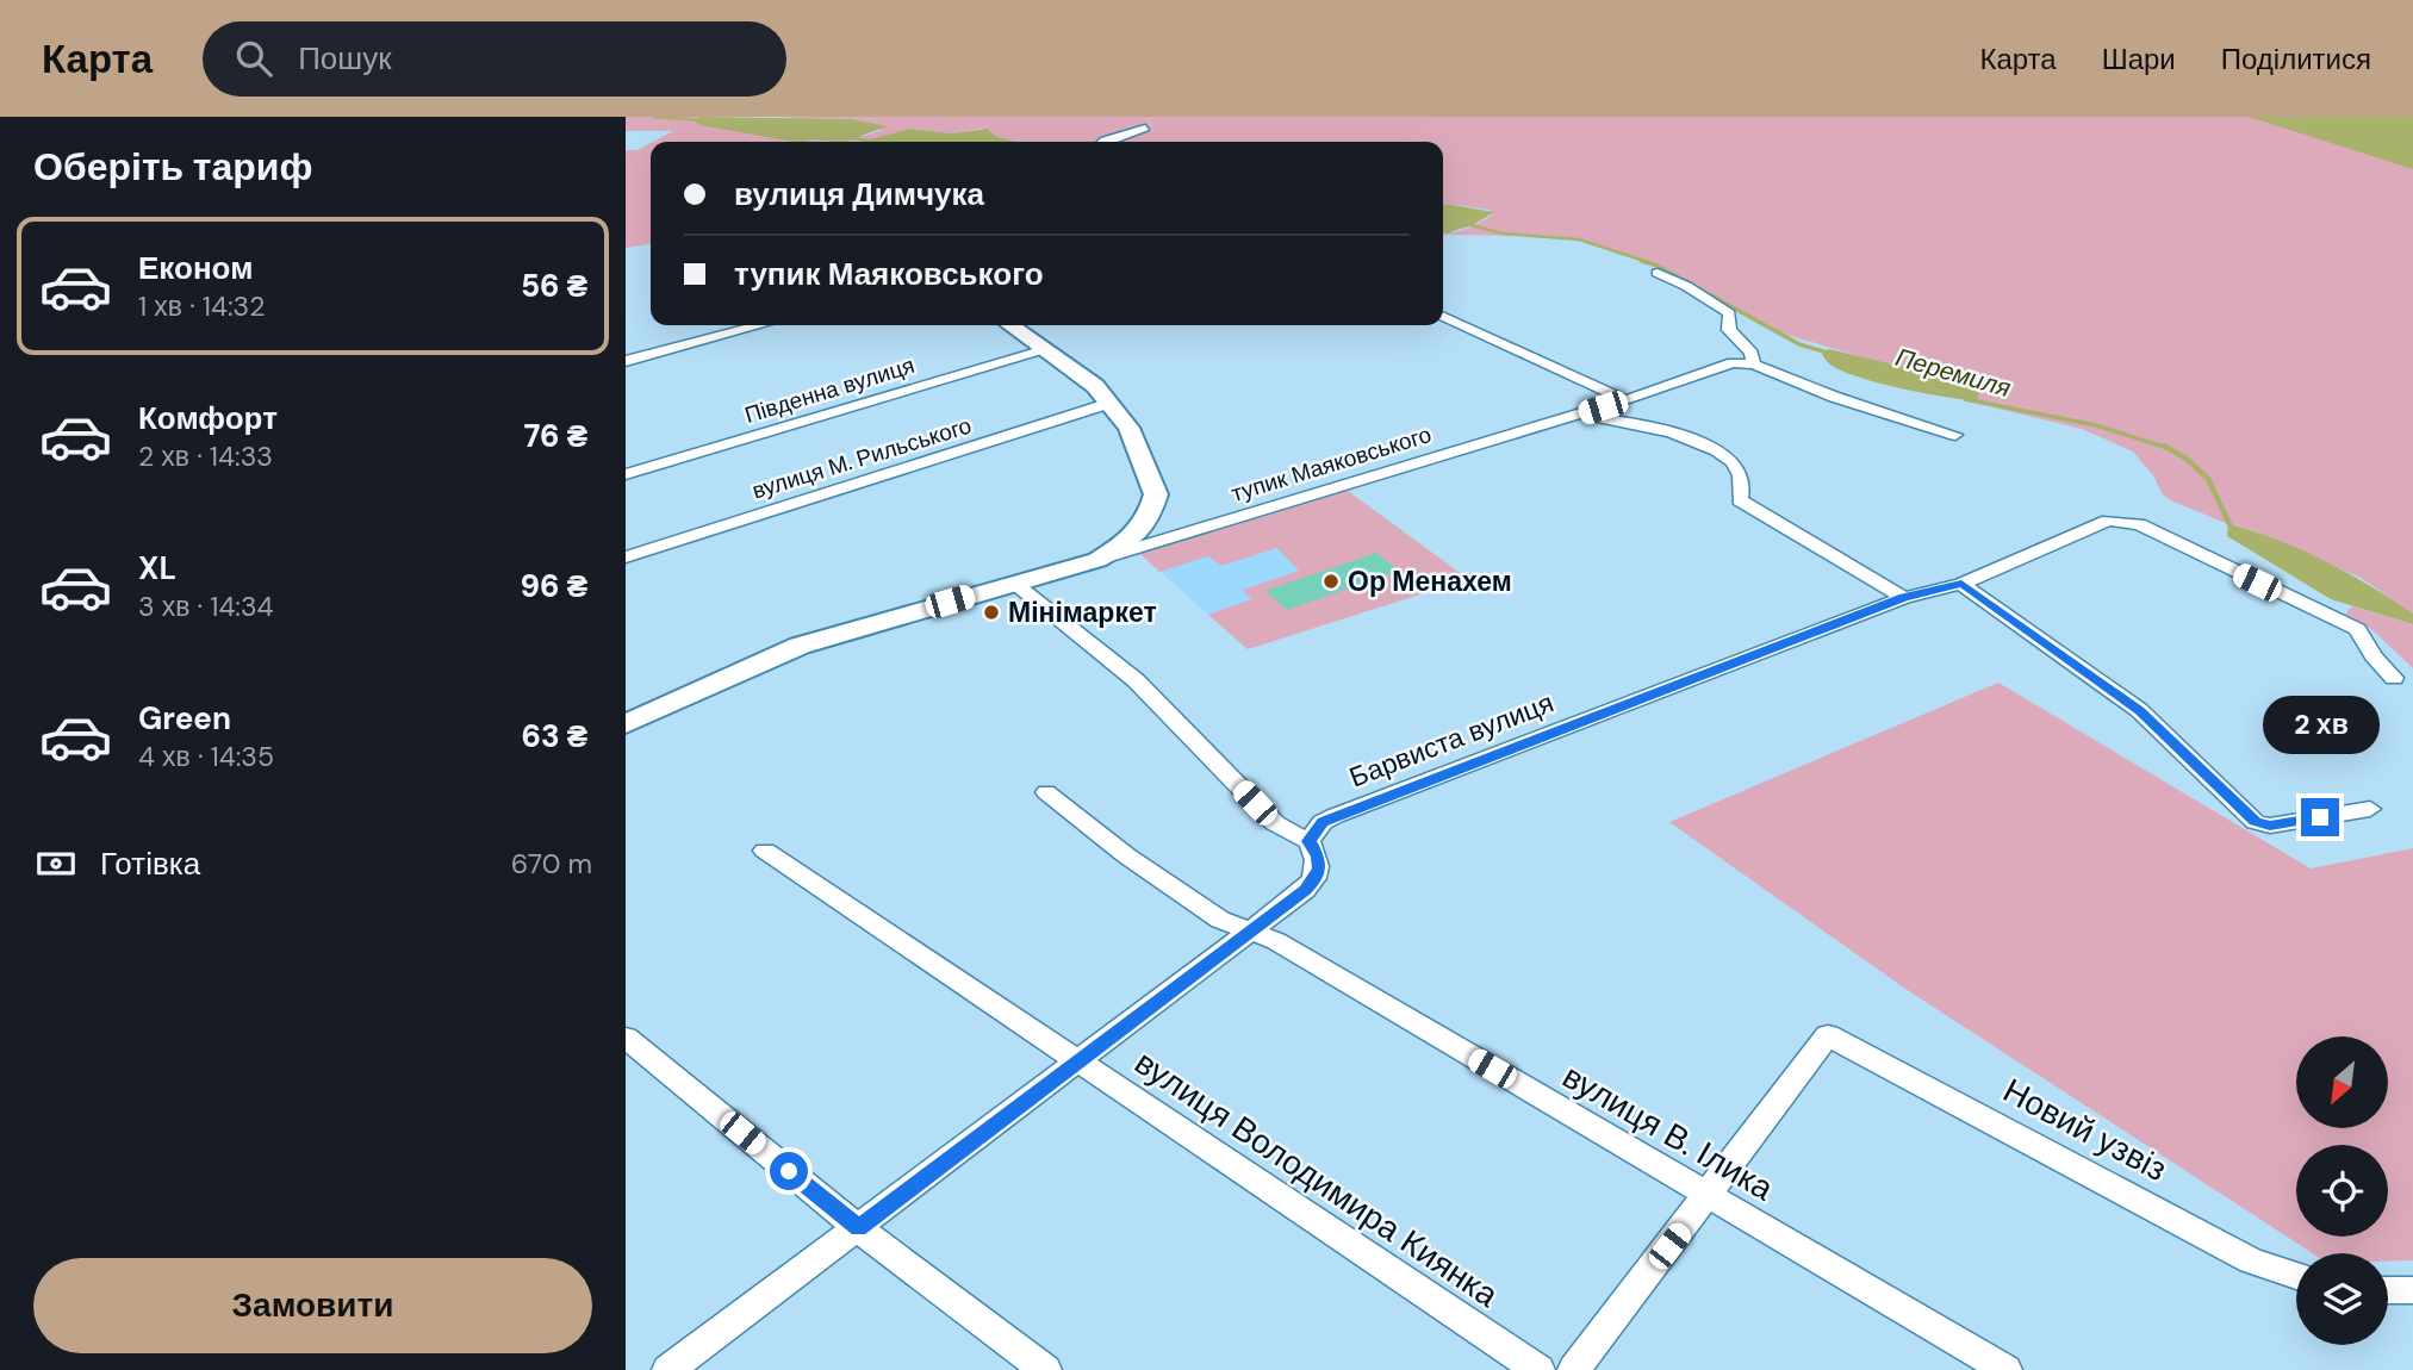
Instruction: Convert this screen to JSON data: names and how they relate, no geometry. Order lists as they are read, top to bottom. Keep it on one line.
{"streets":{"street":["Південна вулиця","вулиця М. Рильського","тупик Маяковського","Барвиста вулиця","Новий узвіз","вулиця В. Ілика","вулиця Володимира Киянка"]},"crossings":[["тупик Маяковського","Барвиста вулиця"],["Новий узвіз","вулиця В. Ілика"]],"water":["Перемиля"],"places":["Ор Менахем","Мінімаркет"],"north":"bottom left","page":{"header":"Карта","search":"Пошук","nav":["Карта","Шари","Поділитися"],"heading":"Оберіть тариф","banner":["вулиця Димчука","тупик Маяковського"],"list":[{"name":"Економ","note":"1 хв · 14:32","value":"56 ₴"},{"name":"Комфорт","note":"2 хв · 14:33","value":"76 ₴"},{"name":"XL","note":"3 хв · 14:34","value":"96 ₴"},{"name":"Green","note":"4 хв · 14:35","value":"63 ₴"}],"bubble":"2 хв","pay":["Готівка","670 m"],"buttons":"Замовити"}}
